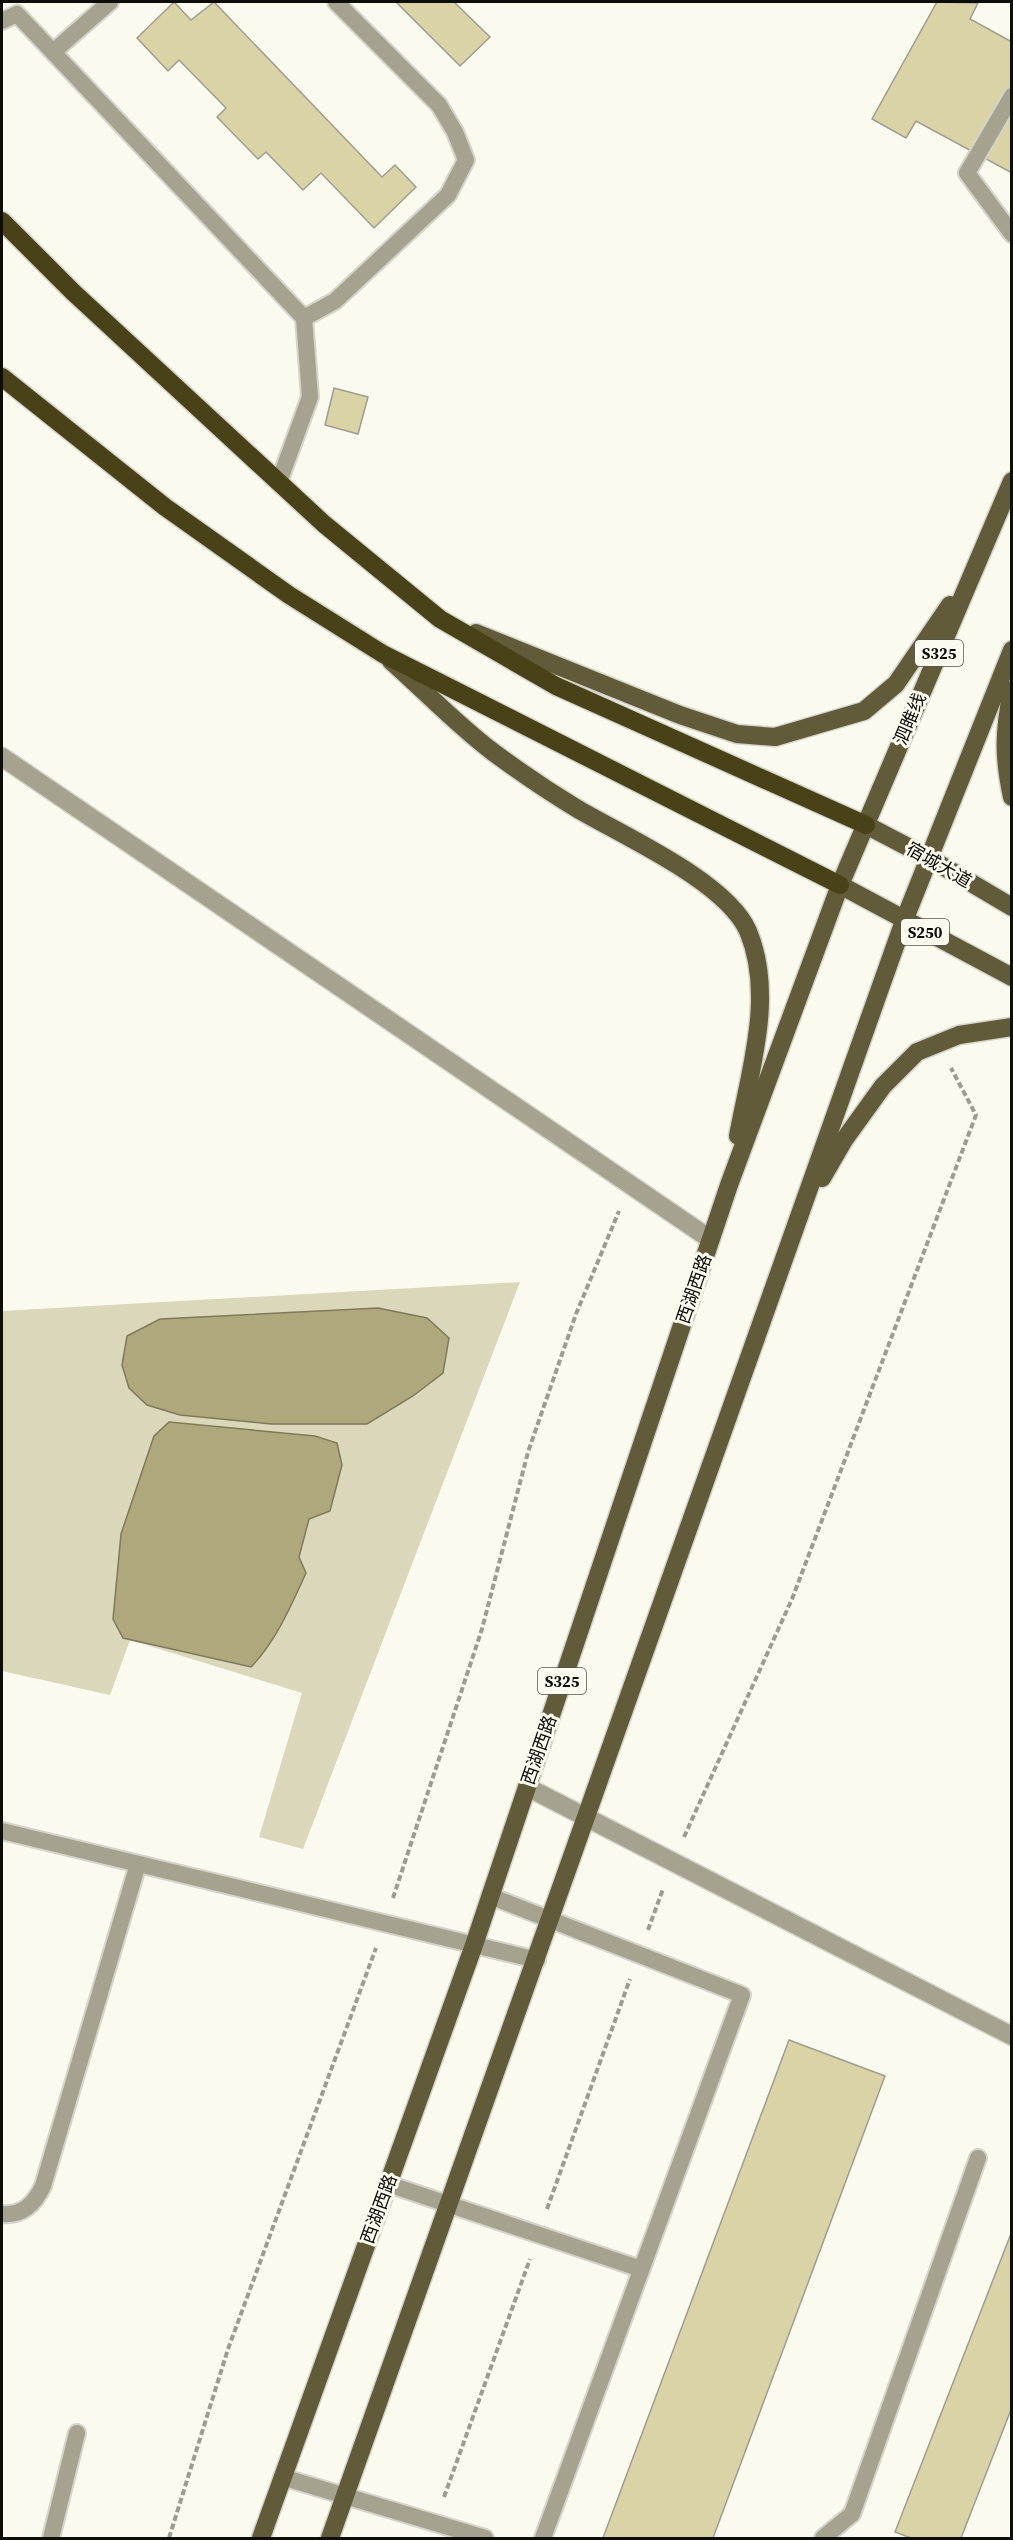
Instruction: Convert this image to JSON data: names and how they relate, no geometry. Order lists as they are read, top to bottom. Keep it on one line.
{"streets":{"main road":["S325","泗睢线","宿城大道","S250","西湖西路"]},"crossings":[["泗睢线","宿城大道"],["泗睢线","西湖西路"],["宿城大道","西湖西路"],["S250","西湖西路"]]}
